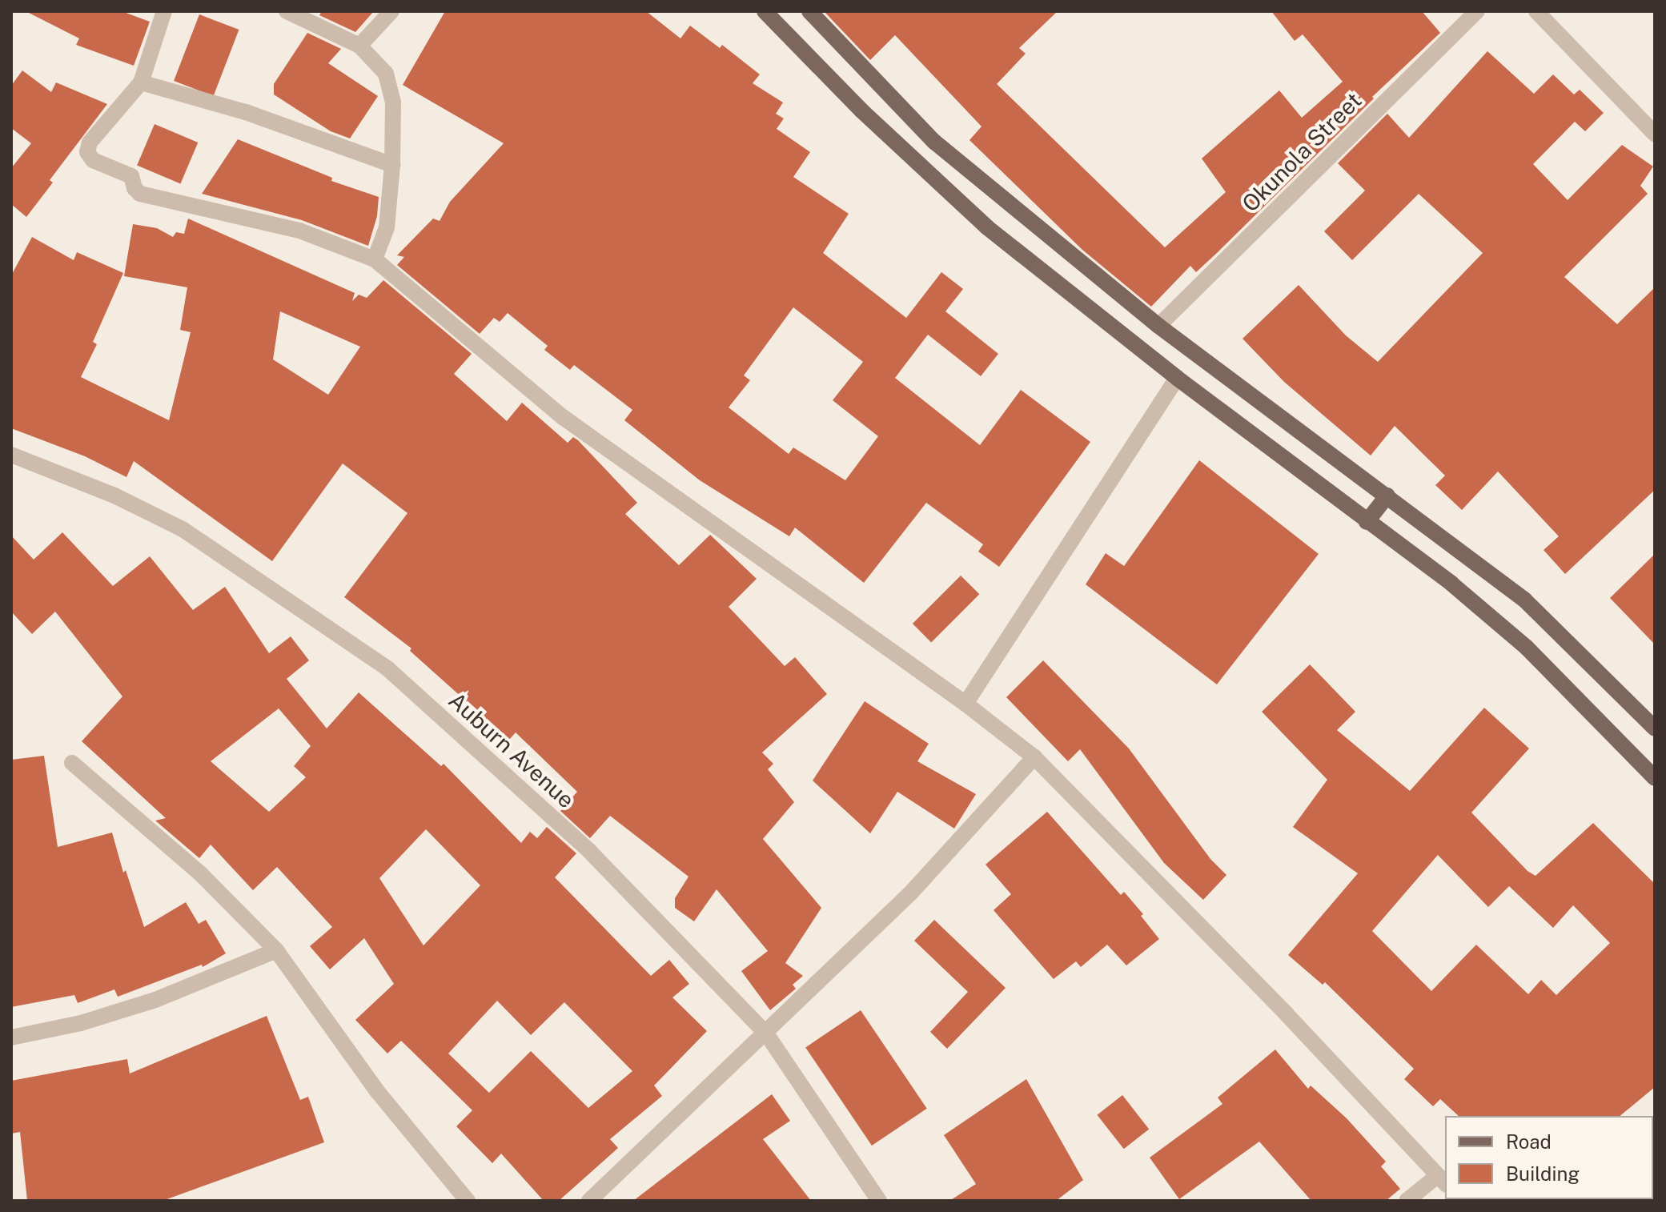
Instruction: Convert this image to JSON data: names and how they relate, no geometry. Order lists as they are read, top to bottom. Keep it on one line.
{"streets":{"street":["Okunola Street","Auburn Avenue"]},"legend":["Road","Building"]}
